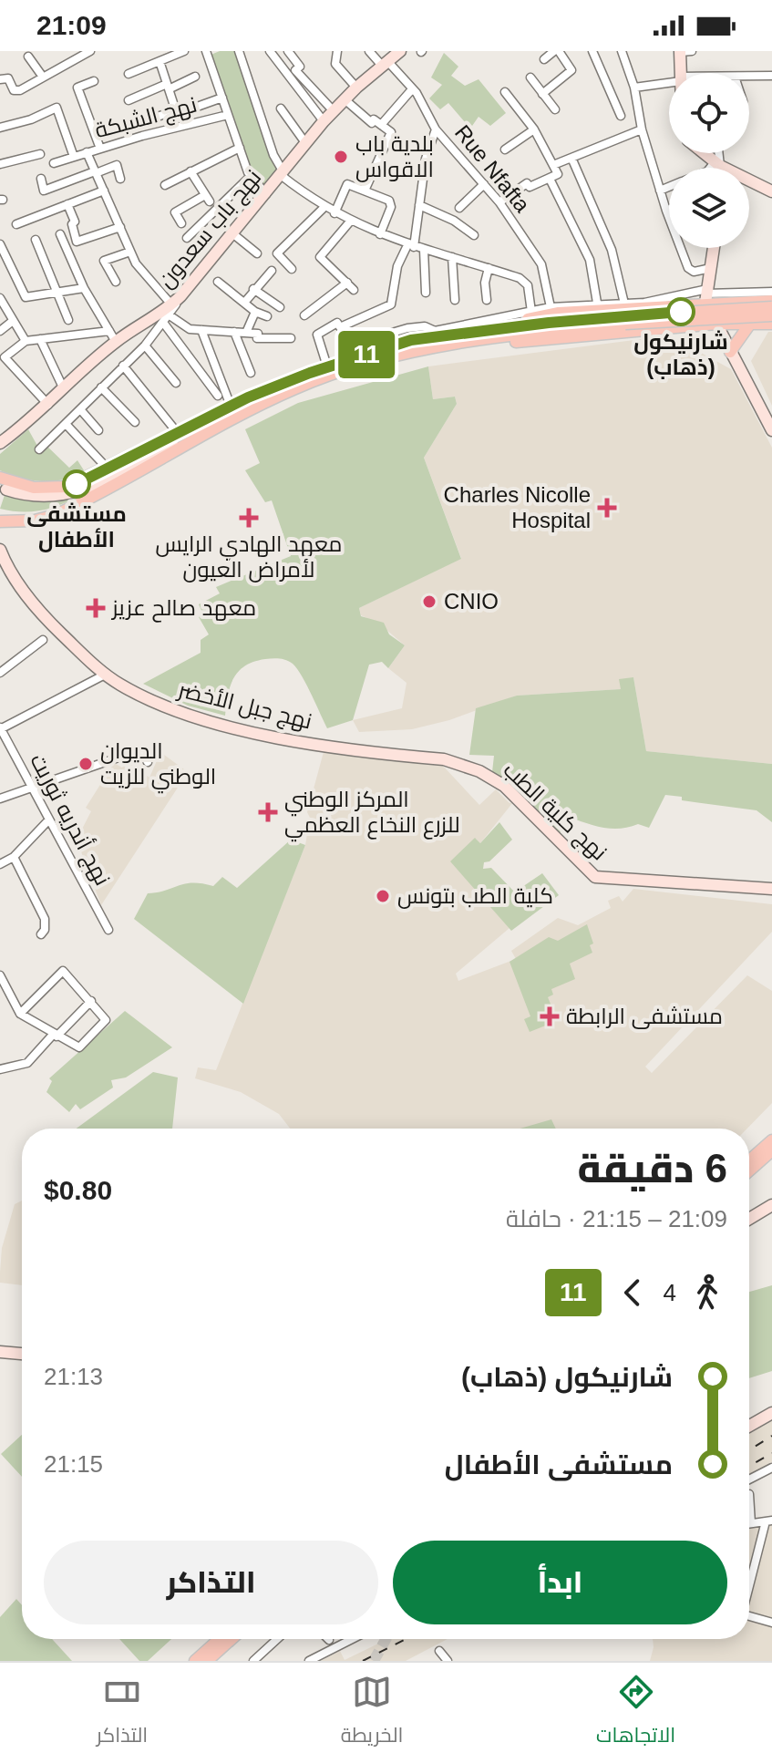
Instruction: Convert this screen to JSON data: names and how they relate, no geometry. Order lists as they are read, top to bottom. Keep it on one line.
{"streets":{"street":["نهج الشبكة","Rue Nfafta","نهج باب سعدون","نهج جبل الأخضر","نهج كلية الطب","نهج أندريه ثوريت"]},"crossings":[["Rue Nfafta","نهج باب سعدون"],["نهج جبل الأخضر","نهج كلية الطب"]],"places":{"other":["بلدية باب الاقواس","شارنيكول (ذهاب)","مستشفى الأطفال","CNIO","الديوان الوطني للزيت","كلية الطب بتونس"],"health":["Charles Nicolle Hospital","معهد الهادي الرايس لأمراض العيون","معهد صالح عزيز","المركز الوطني للزرع النخاع العظمي","مستشفى الرابطة"]},"lines":["bus line 11"],"page":{"status":"21:09","on_map":"11","heading":["6 دقيقة","21:09 – 21:15 · حافلة","$0.80"],"legs":["4","11"],"list":[{"name":"شارنيكول (ذهاب)","value":"21:13"},{"name":"مستشفى الأطفال","value":"21:15"}],"buttons":["ابدأ","التذاكر"],"tabs":["الاتجاهات","الخريطة","التذاكر"]}}
